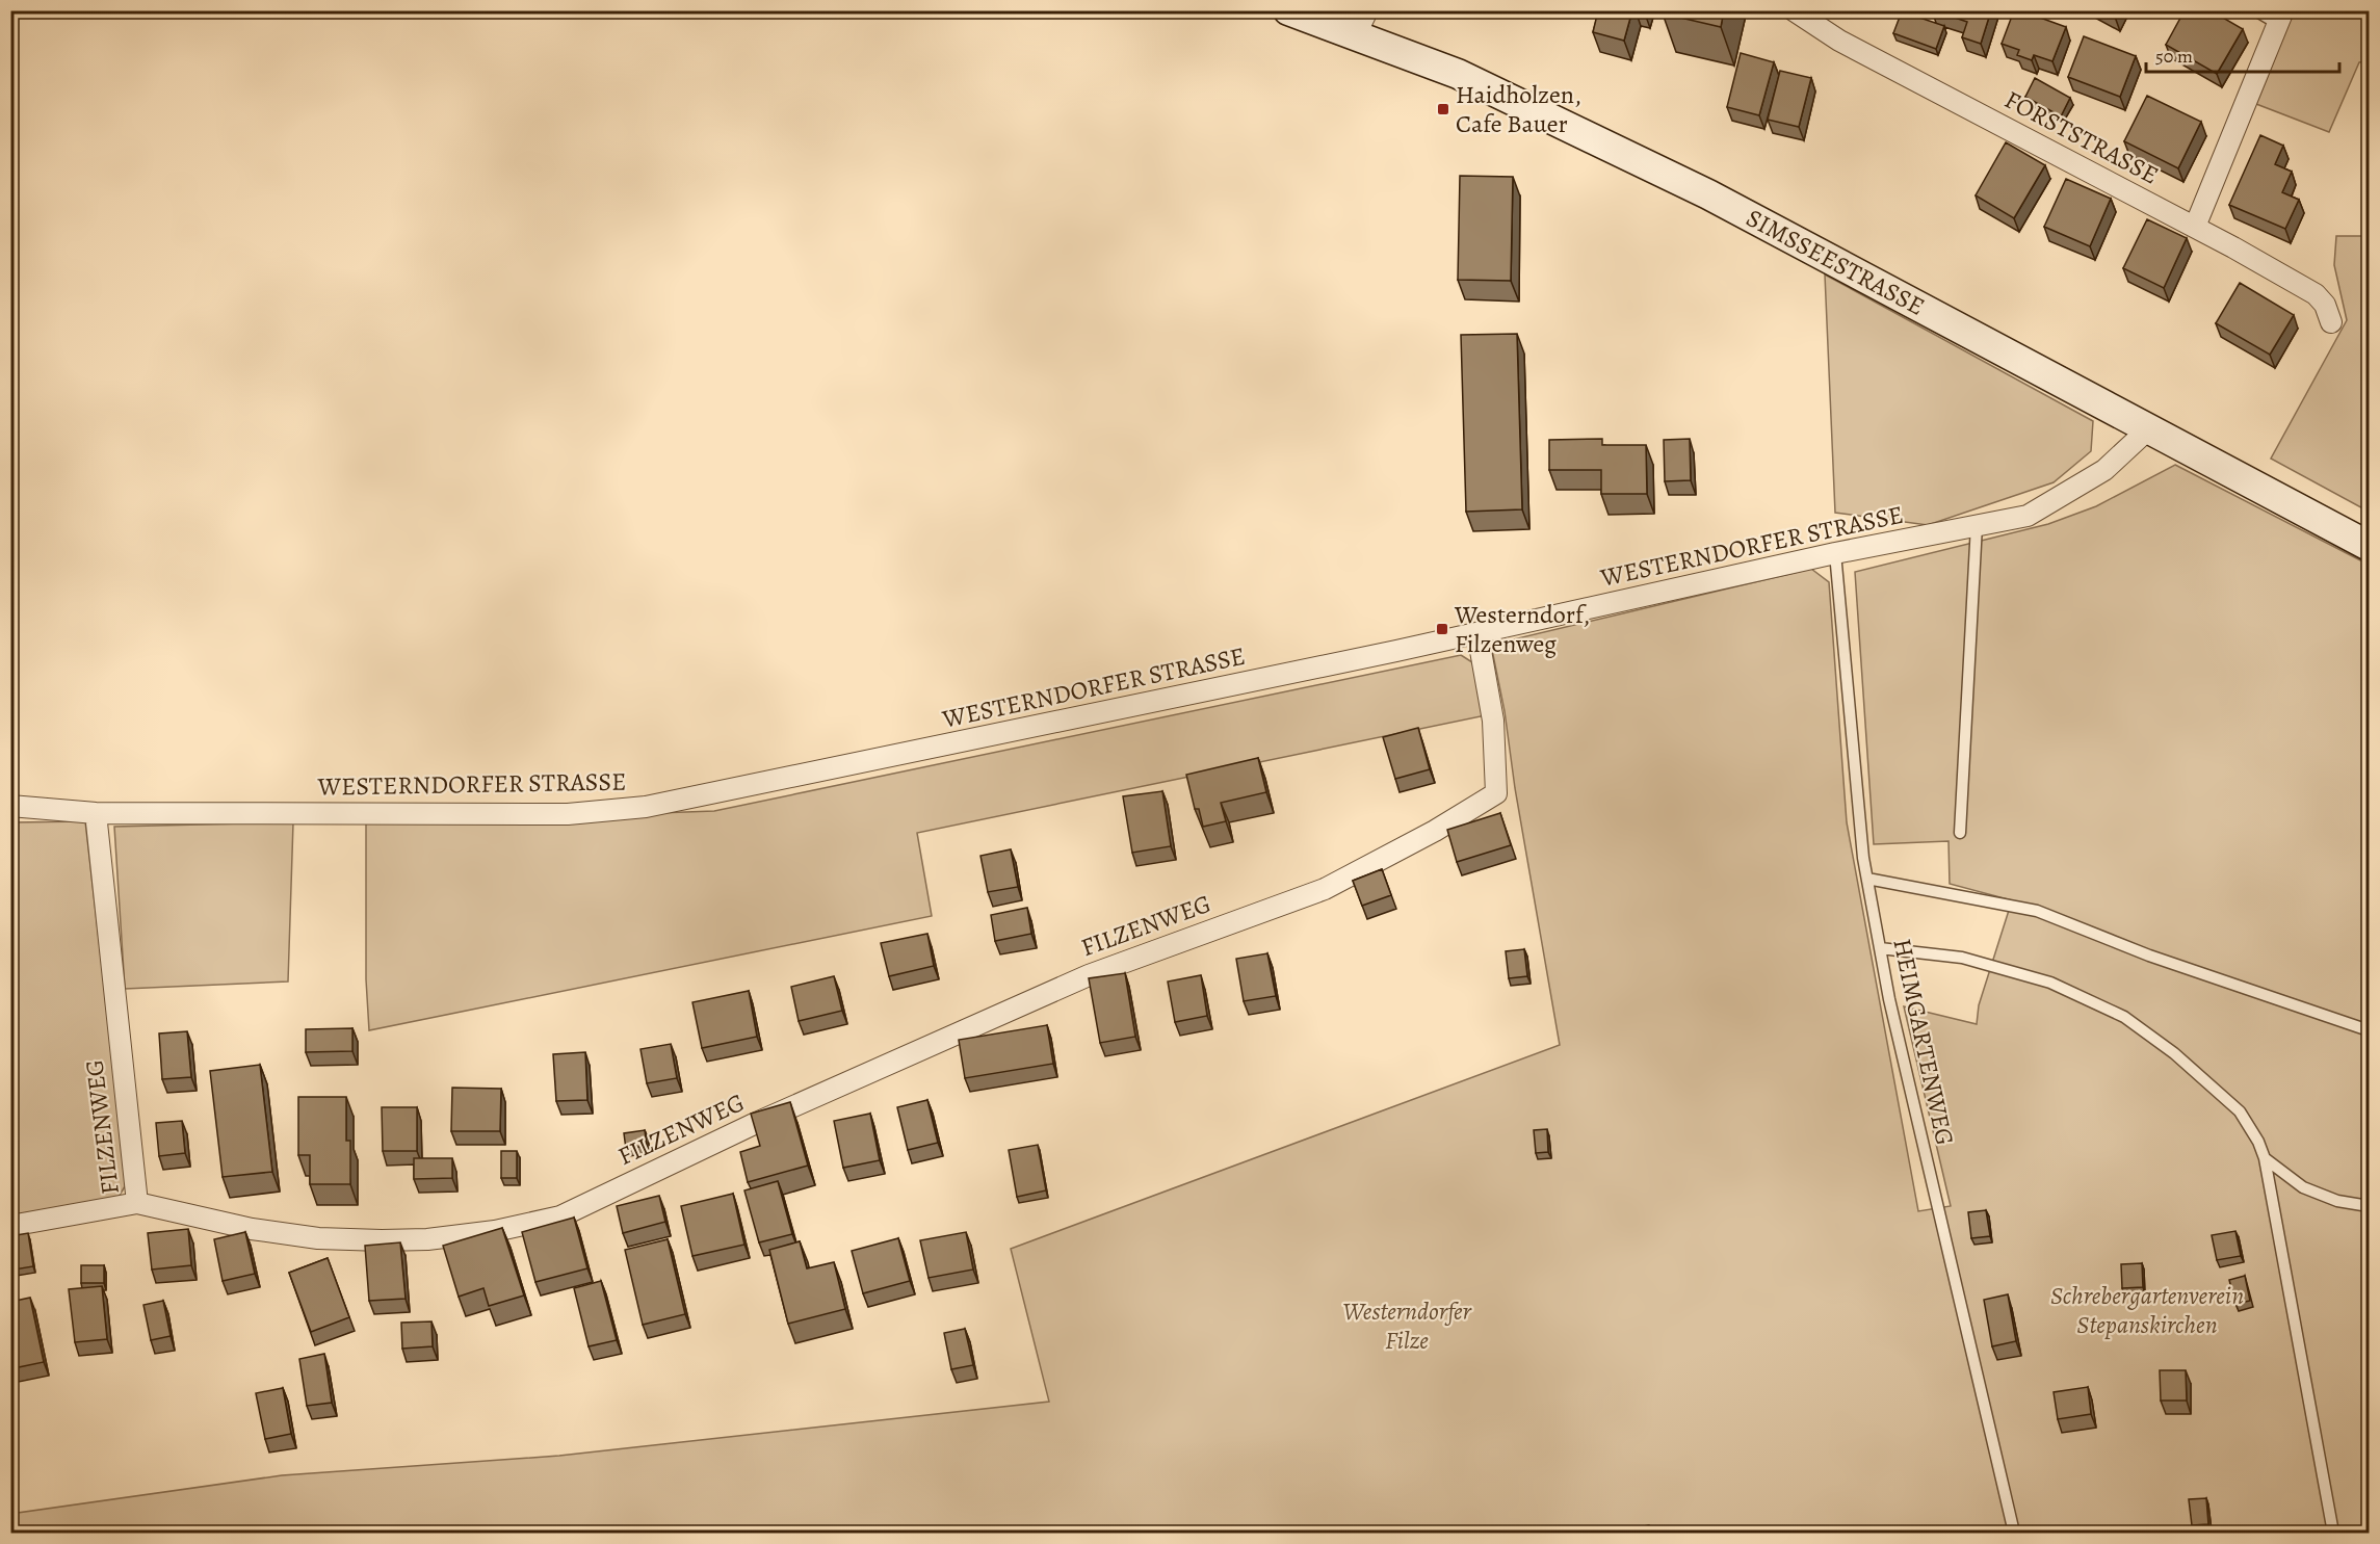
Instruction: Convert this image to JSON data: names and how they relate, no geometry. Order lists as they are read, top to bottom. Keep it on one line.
{"streets":{"main road":["SIMSSEESTRASSE"],"street":["FORSTSTRASSE","WESTERNDORFER STRASSE","FILZENWEG"],"lane":["HEIMGARTENWEG"]},"crossings":[["SIMSSEESTRASSE","WESTERNDORFER STRASSE"],["WESTERNDORFER STRASSE","FILZENWEG"],["WESTERNDORFER STRASSE","HEIMGARTENWEG"]],"parks":["Schrebergartenverein Stepanskirchen","Westerndorfer Filze"],"places":{"transit":["Haidholzen, Cafe Bauer","Westerndorf, Filzenweg"]},"scale_bar":"50 m"}
